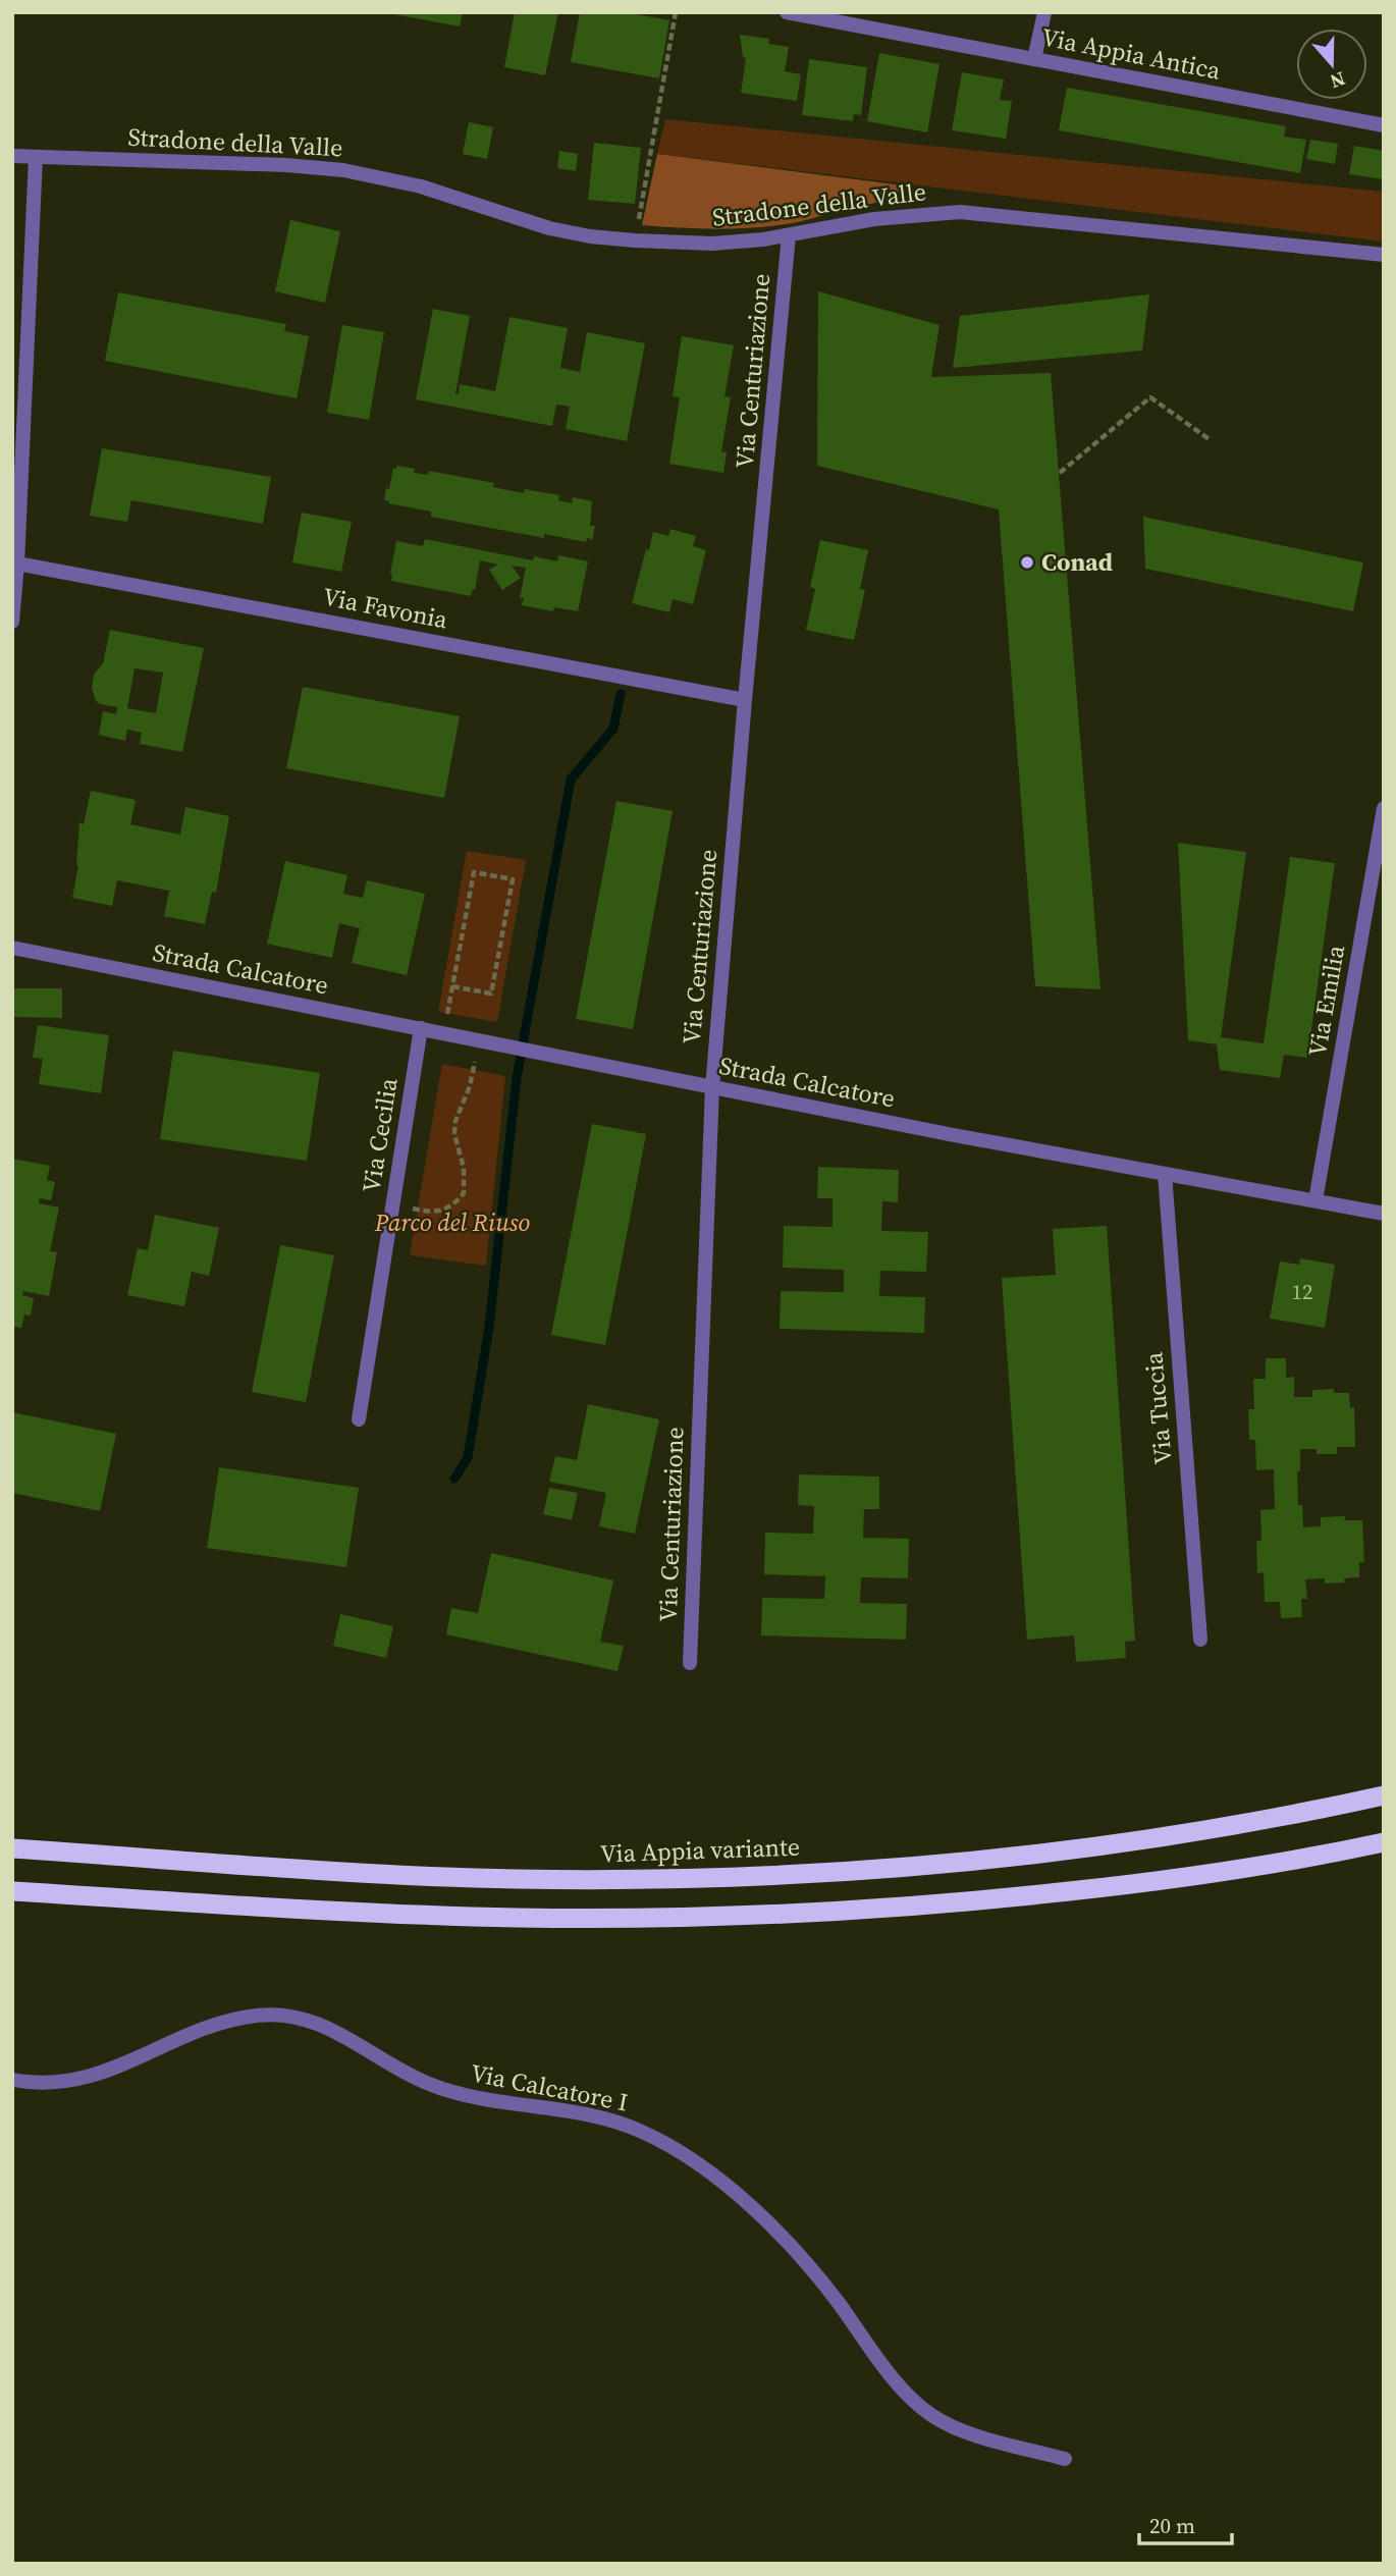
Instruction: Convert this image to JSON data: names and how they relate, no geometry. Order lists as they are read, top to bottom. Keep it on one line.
{"streets":{"highway":["Via Appia variante"],"street":["Via Appia Antica","Stradone della Valle","Via Centuriazione","Via Favonia","Strada Calcatore","Via Emilia","Via Cecilia","Via Tuccia","Via Calcatore I"]},"crossings":[["Stradone della Valle","Via Centuriazione"],["Via Centuriazione","Via Favonia"],["Via Centuriazione","Strada Calcatore"],["Strada Calcatore","Via Emilia"],["Strada Calcatore","Via Cecilia"],["Strada Calcatore","Via Tuccia"]],"parks":["Parco del Riuso"],"places":["Conad"],"house_numbers":["12"],"scale_bar":"20 m","north":"bottom"}
